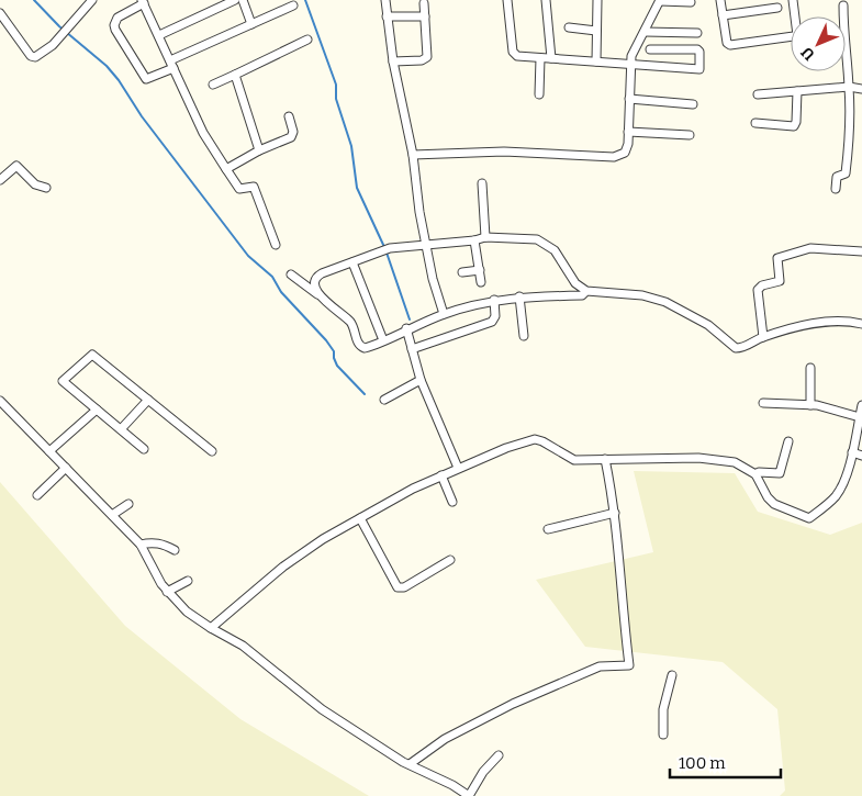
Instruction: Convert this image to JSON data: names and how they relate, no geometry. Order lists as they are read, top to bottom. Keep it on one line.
{"scale_bar":"100 m","north":"bottom left"}
